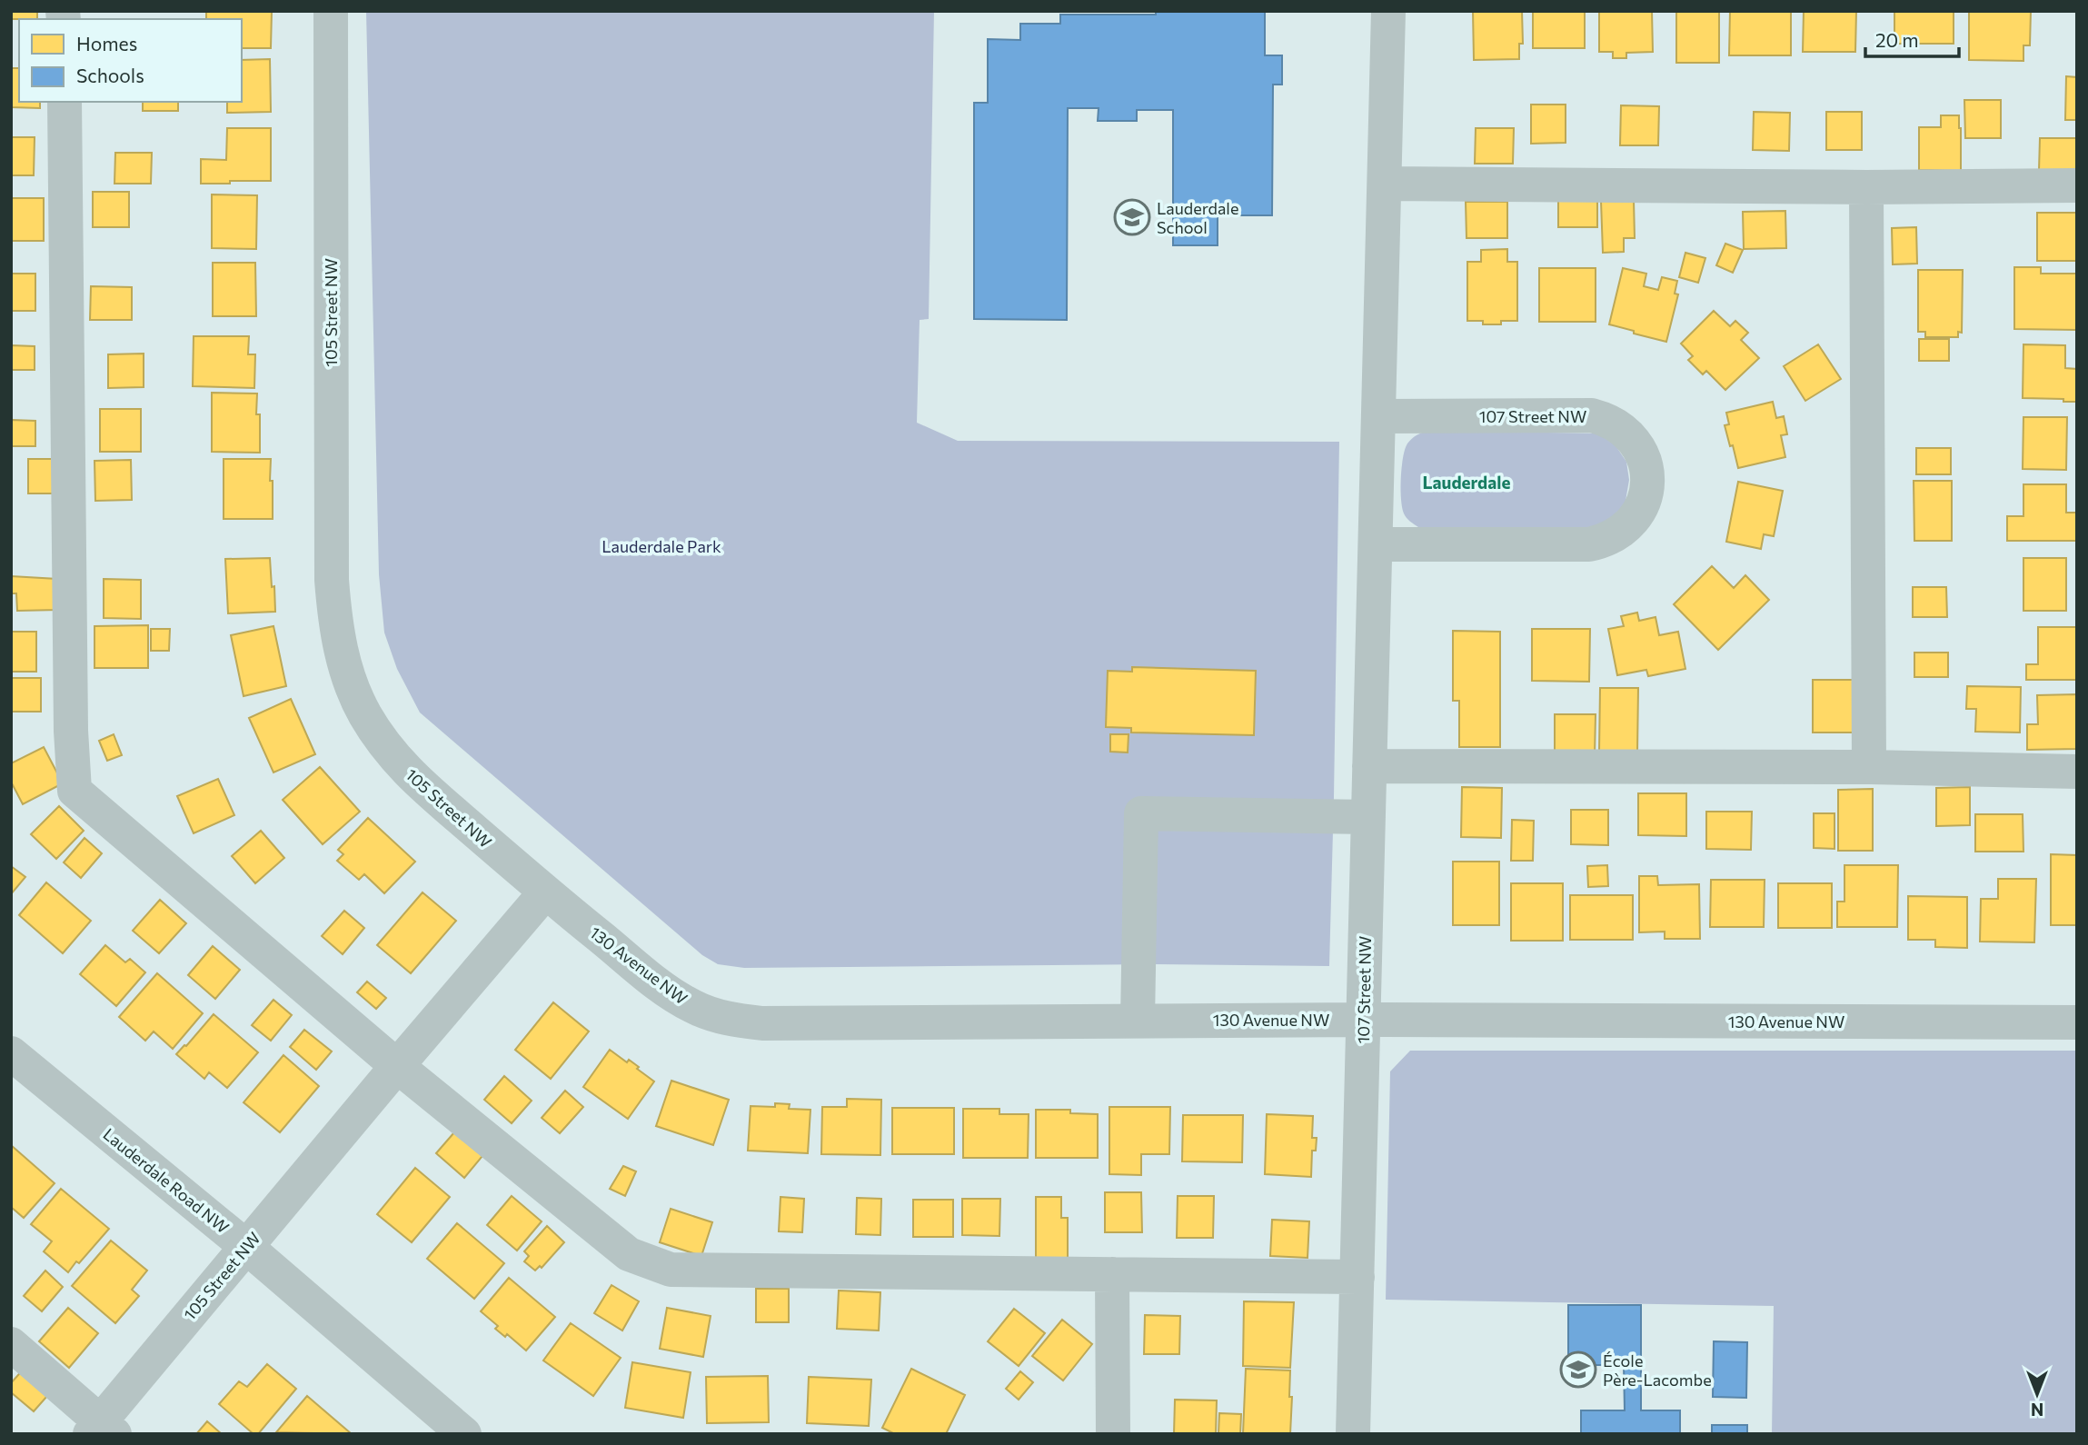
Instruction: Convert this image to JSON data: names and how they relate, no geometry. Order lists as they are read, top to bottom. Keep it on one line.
{"streets":{"street":["105 Street NW","107 Street NW","130 Avenue NW","Lauderdale Road NW"]},"crossings":[["105 Street NW","130 Avenue NW"],["105 Street NW","Lauderdale Road NW"],["107 Street NW","130 Avenue NW"]],"districts":["Lauderdale"],"parks":["Lauderdale Park"],"places":{"school or university":["Lauderdale School","École Père-Lacombe"]},"legend":["Homes","Schools"],"scale_bar":"20 m","north":"bottom"}
